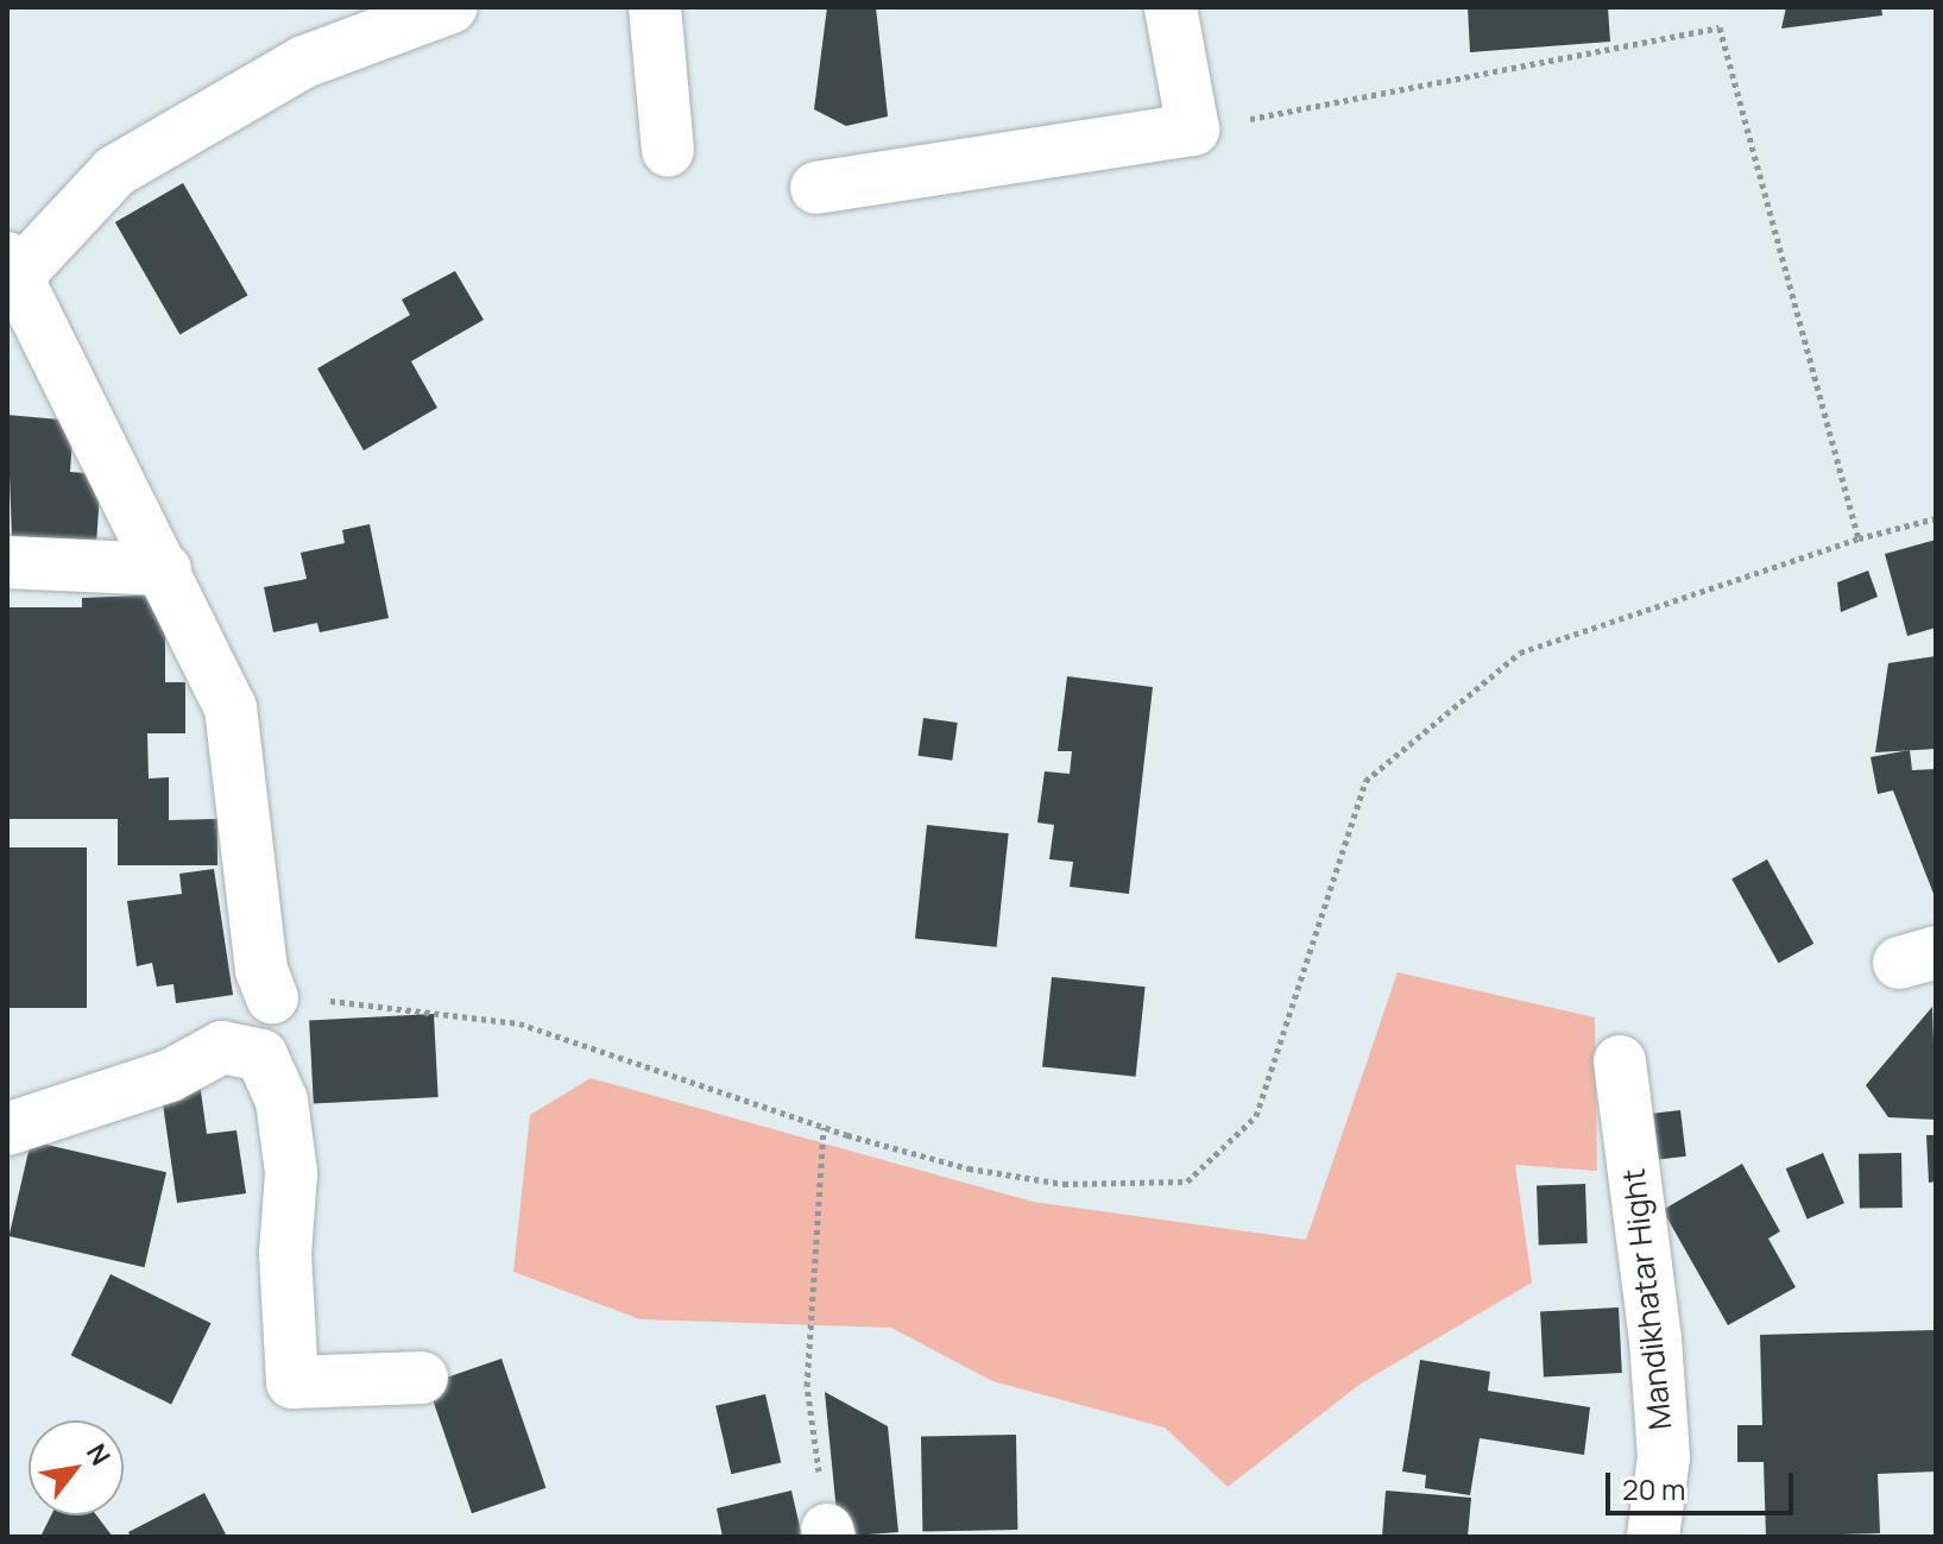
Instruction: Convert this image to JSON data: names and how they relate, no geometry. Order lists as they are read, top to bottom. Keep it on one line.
{"streets":{"street":["Mandikhatar Hight"]},"scale_bar":"20 m","north":"top right"}
